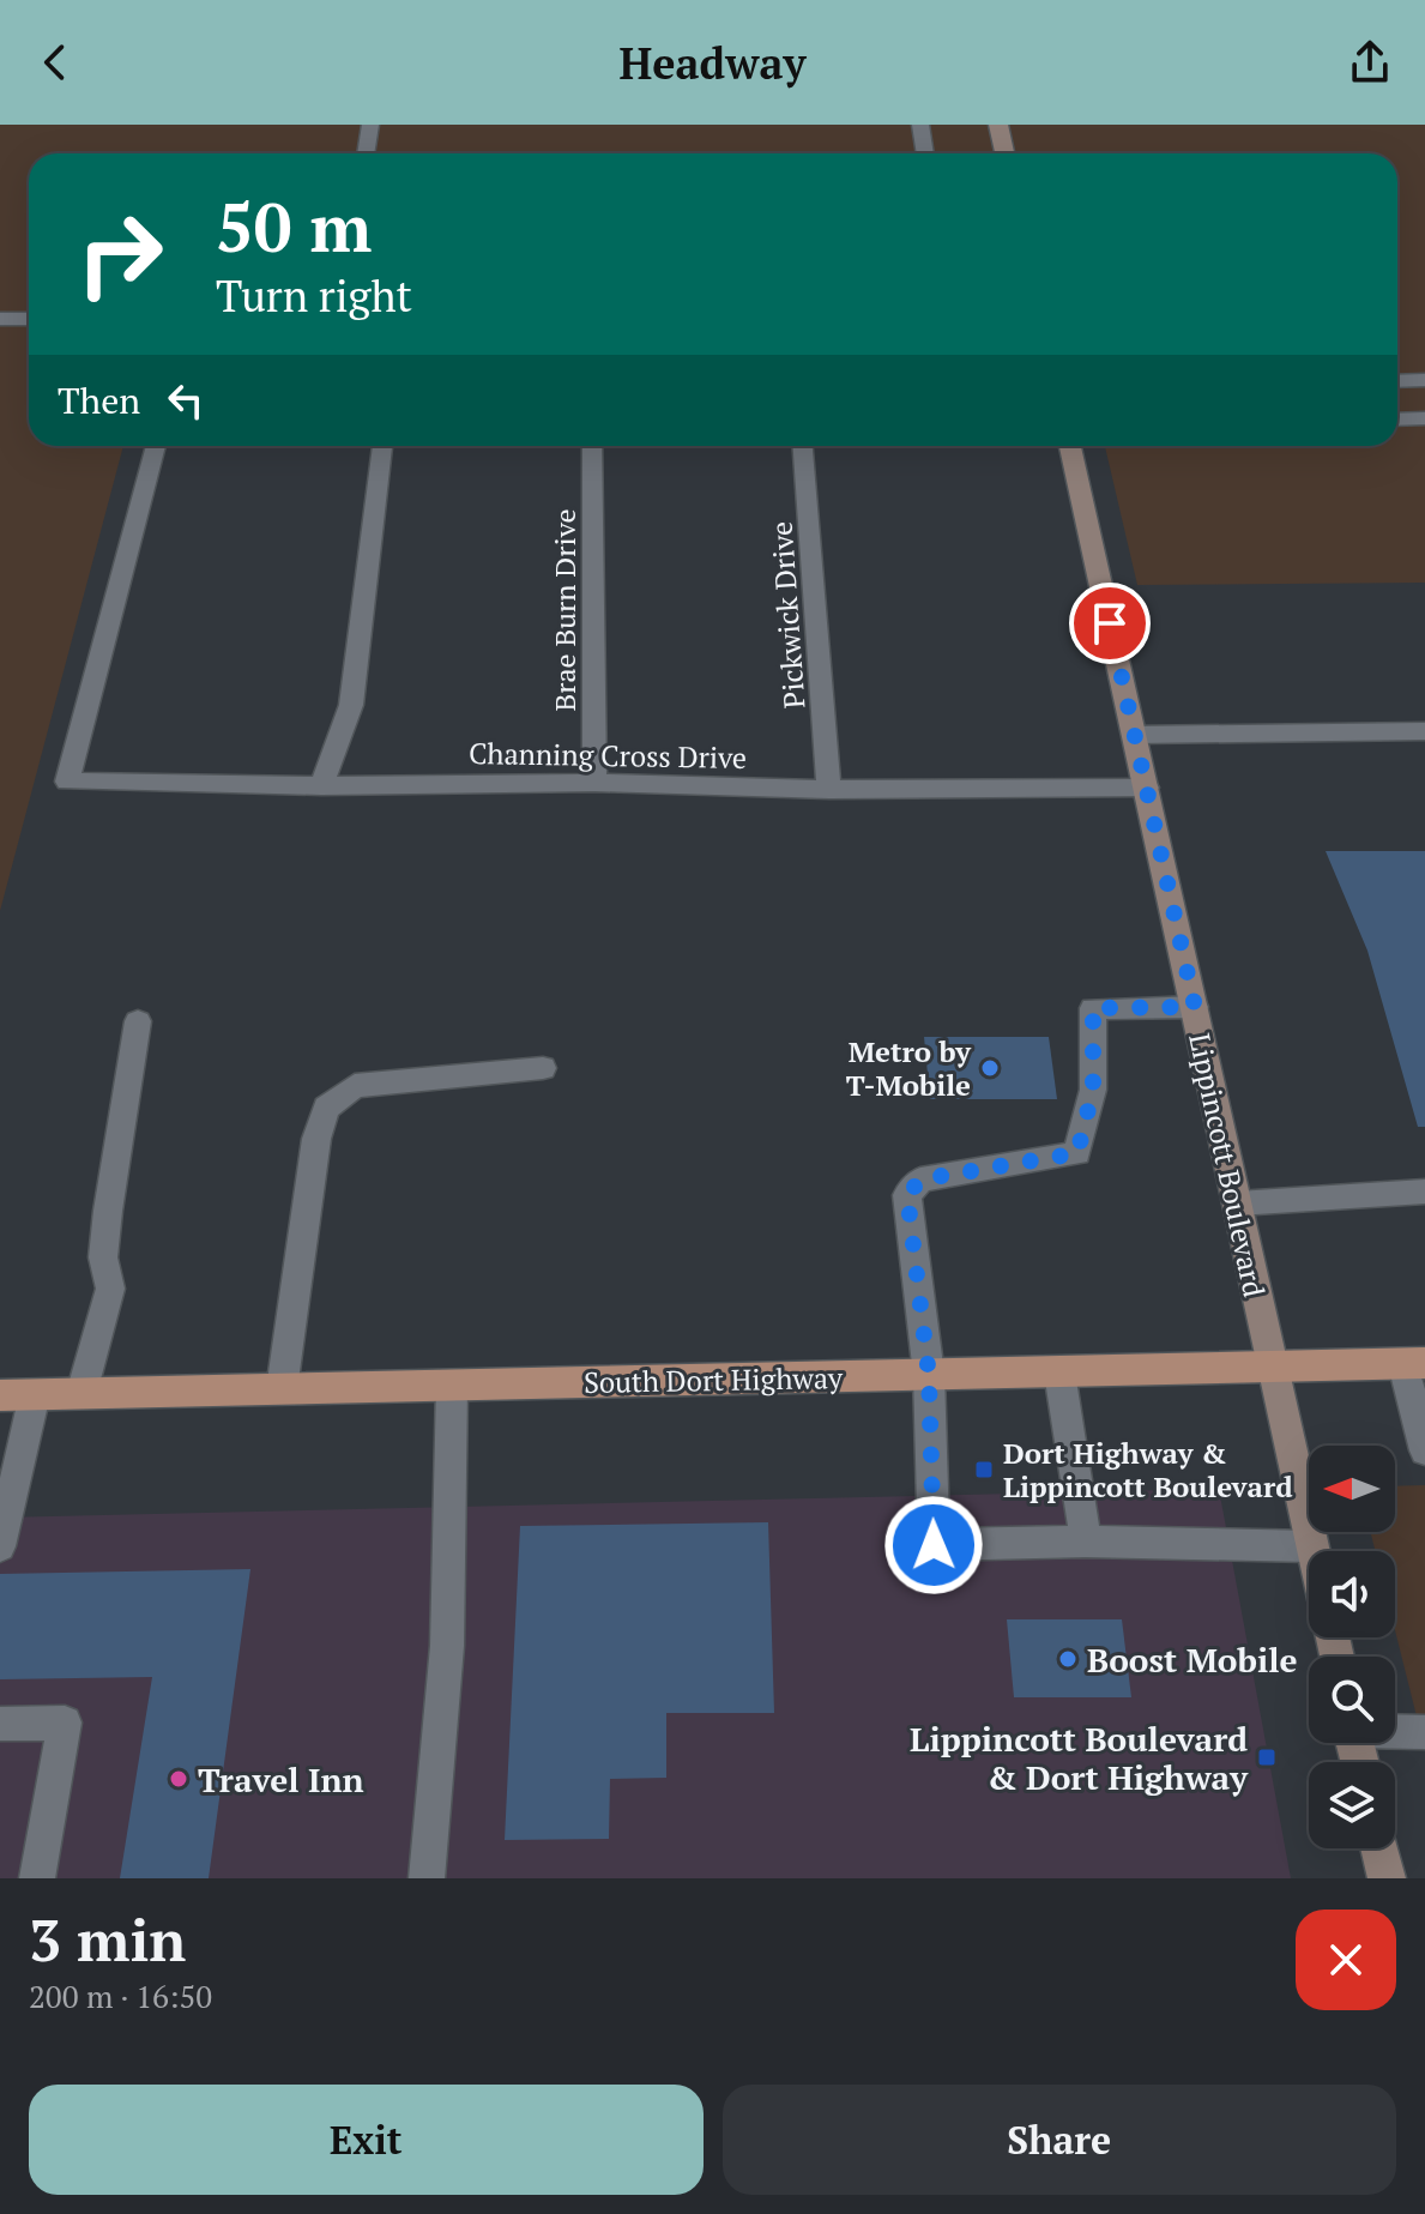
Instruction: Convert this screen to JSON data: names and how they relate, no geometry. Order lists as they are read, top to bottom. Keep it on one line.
{"streets":{"main road":["South Dort Highway"],"street":["Lippincott Boulevard"],"lane":["Brae Burn Drive","Pickwick Drive","Channing Cross Drive"]},"crossings":[["Brae Burn Drive","Channing Cross Drive"],["Pickwick Drive","Channing Cross Drive"],["Channing Cross Drive","Lippincott Boulevard"],["Lippincott Boulevard","South Dort Highway"]],"places":{"other":["Metro by T-Mobile","Boost Mobile","Travel Inn"],"transit":["Dort Highway & Lippincott Boulevard","Lippincott Boulevard & Dort Highway"]},"north":"left","page":{"header":"Headway","turn":["50 m","Turn right"],"then":"Then","heading":["3 min","200 m · 16:50"],"buttons":["Exit","Share"]}}
